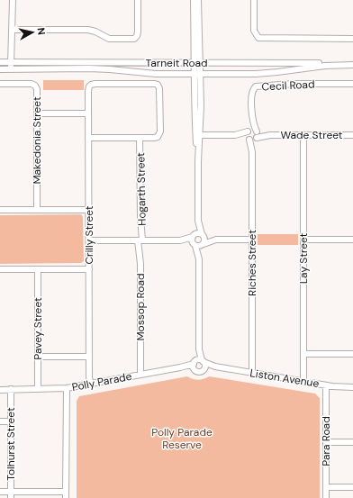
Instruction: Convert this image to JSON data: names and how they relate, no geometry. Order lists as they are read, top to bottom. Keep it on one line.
{"streets":{"street":["Tarneit Road","Cecil Road","Wade Street","Makedonia Street","Hogarth Street","Crilly Street","Lay Street","Riches Street","Mossop Road","Pavey Street","Liston Avenue","Polly Parade","Para Road","Tolhurst Street"]},"crossings":[["Cecil Road","Wade Street"],["Cecil Road","Riches Street"],["Wade Street","Lay Street"],["Wade Street","Riches Street"],["Hogarth Street","Crilly Street"],["Hogarth Street","Mossop Road"],["Crilly Street","Polly Parade"],["Lay Street","Liston Avenue"],["Riches Street","Liston Avenue"],["Mossop Road","Polly Parade"],["Liston Avenue","Polly Parade"],["Liston Avenue","Para Road"]],"parks":["Polly Parade Reserve"],"north":"right"}
